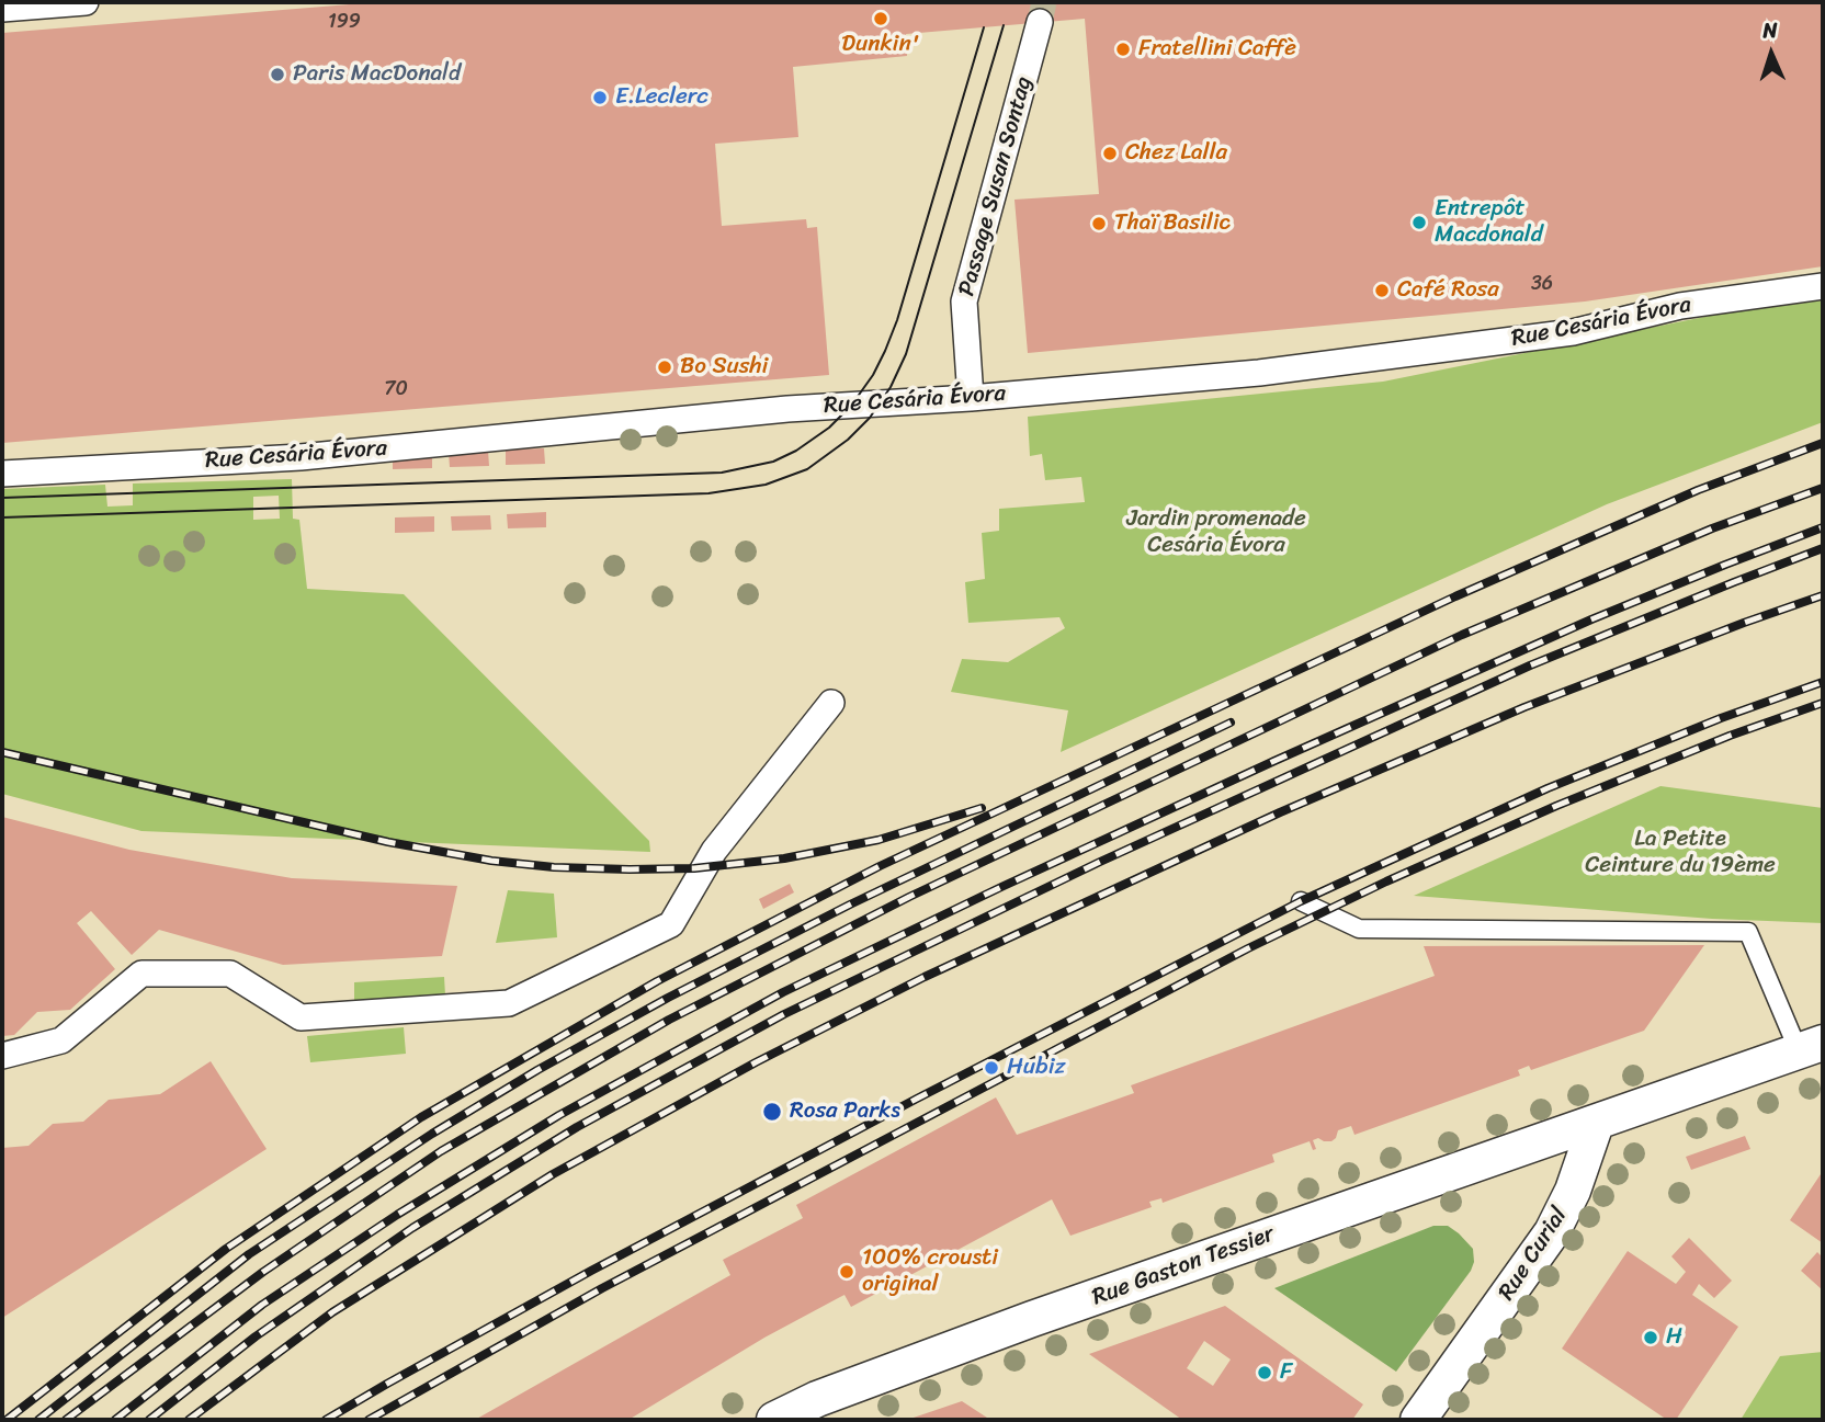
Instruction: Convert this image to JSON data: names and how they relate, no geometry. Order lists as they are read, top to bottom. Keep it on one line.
{"streets":{"street":["Passage Susan Sontag","Rue Cesária Évora","Rue Curial","Rue Gaston Tessier"]},"crossings":[["Passage Susan Sontag","Rue Cesária Évora"],["Rue Curial","Rue Gaston Tessier"]],"parks":["Jardin promenade Cesária Évora","La Petite Ceinture du 19ème"],"places":["Dunkin'","Fratellini Caffè","Paris MacDonald","E.Leclerc","Chez Lalla","Entrepôt Macdonald","Thaï Basilic","Café Rosa","Bo Sushi","Hubiz","Rosa Parks","100% crousti original","H","F"],"house_numbers":["199","36","70"],"north":"top"}
